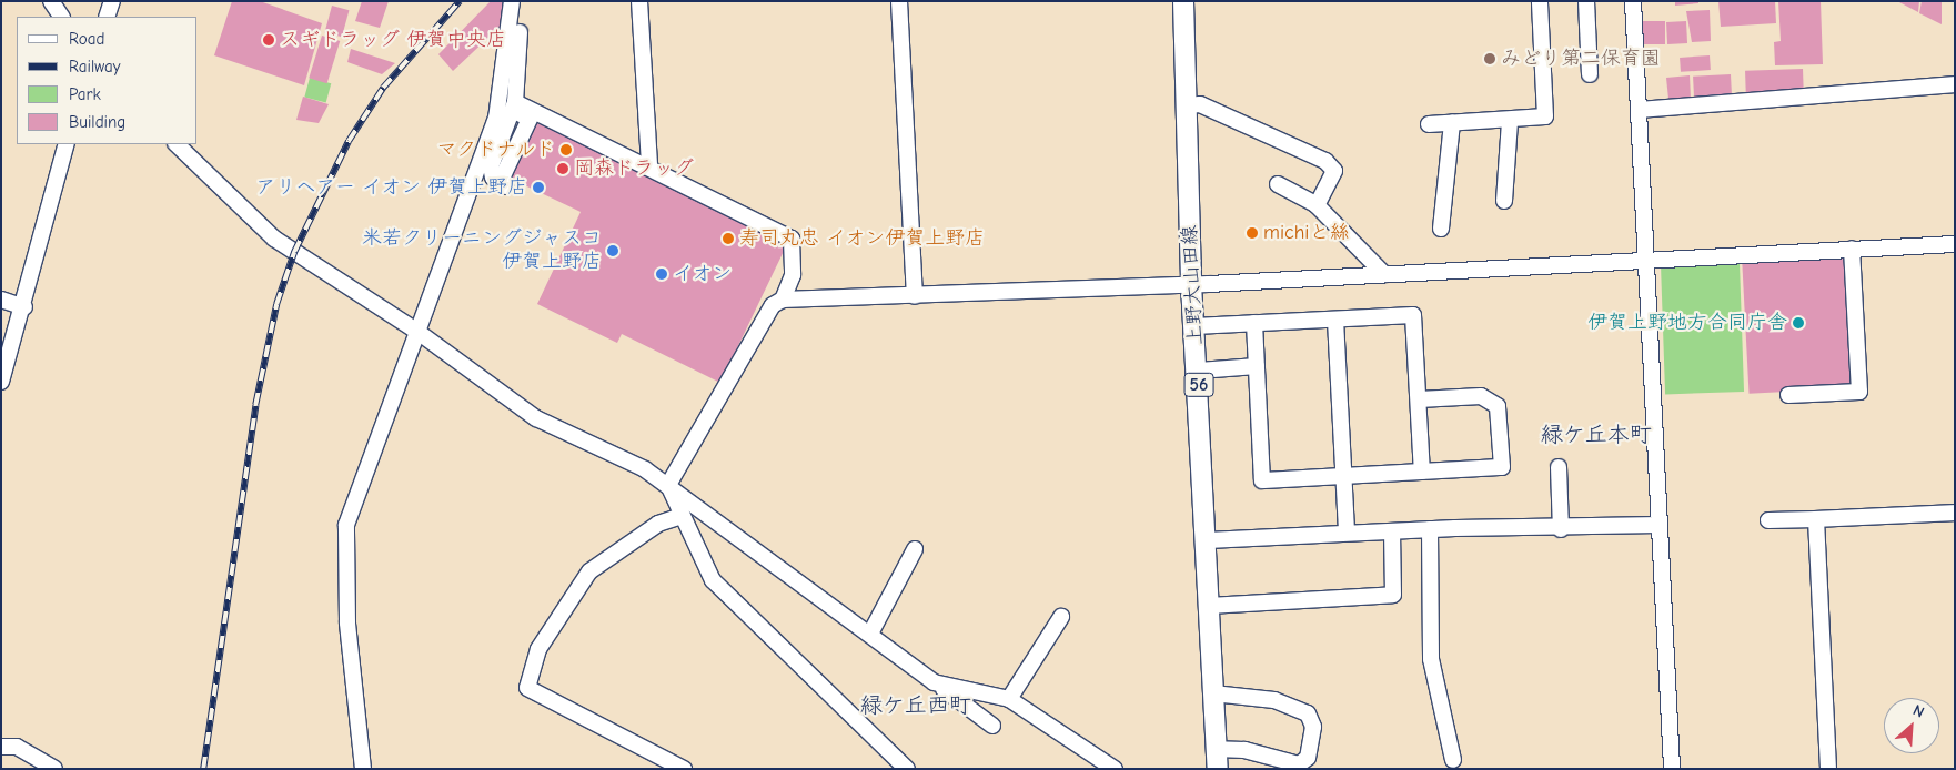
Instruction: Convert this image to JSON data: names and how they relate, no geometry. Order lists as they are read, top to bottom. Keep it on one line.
{"streets":{"main road":["上野大山田線","56"]},"districts":["緑ケ丘本町","緑ケ丘西町"],"places":["スギドラッグ 伊賀中央店","みどり第二保育園","マクドナルド","岡森ドラッグ","アリヘアー イオン 伊賀上野店","michiと絲","寿司丸忠 イオン伊賀上野店","米若クリーニングジャスコ 伊賀上野店","イオン","伊賀上野地方合同庁舎"],"legend":["Road","Railway","Park","Building"],"north":"top right"}
